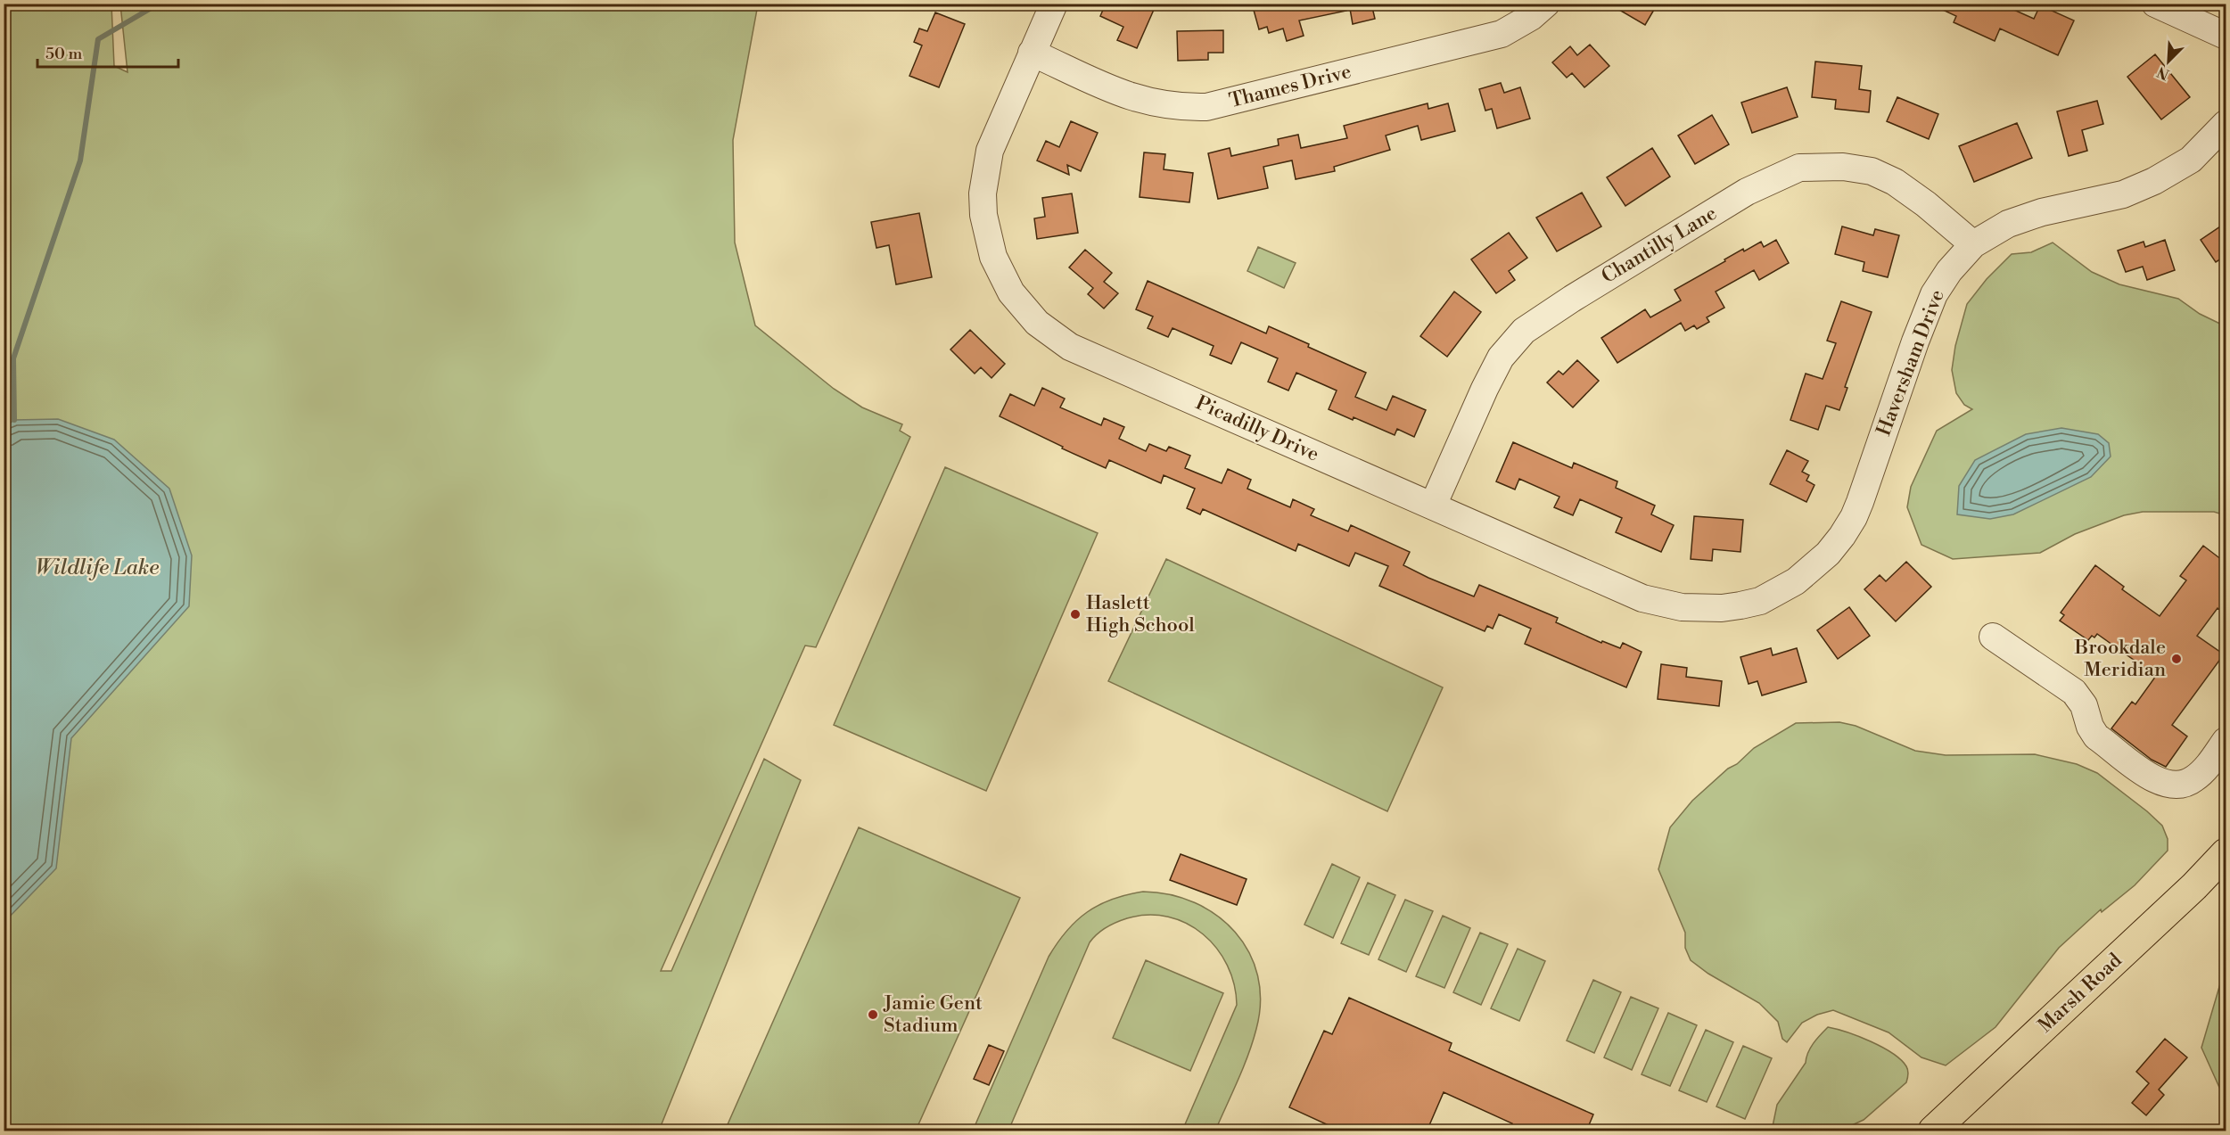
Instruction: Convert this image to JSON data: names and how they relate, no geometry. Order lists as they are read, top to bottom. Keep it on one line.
{"streets":{"main road":["Marsh Road"],"street":["Thames Drive","Chantilly Lane","Haversham Drive","Picadilly Drive"]},"crossings":[["Thames Drive","Picadilly Drive"],["Chantilly Lane","Haversham Drive"],["Chantilly Lane","Picadilly Drive"],["Haversham Drive","Picadilly Drive"]],"water":["Wildlife Lake"],"places":["Haslett High School","Brookdale Meridian","Jamie Gent Stadium"],"scale_bar":"50 m","north":"bottom left"}
